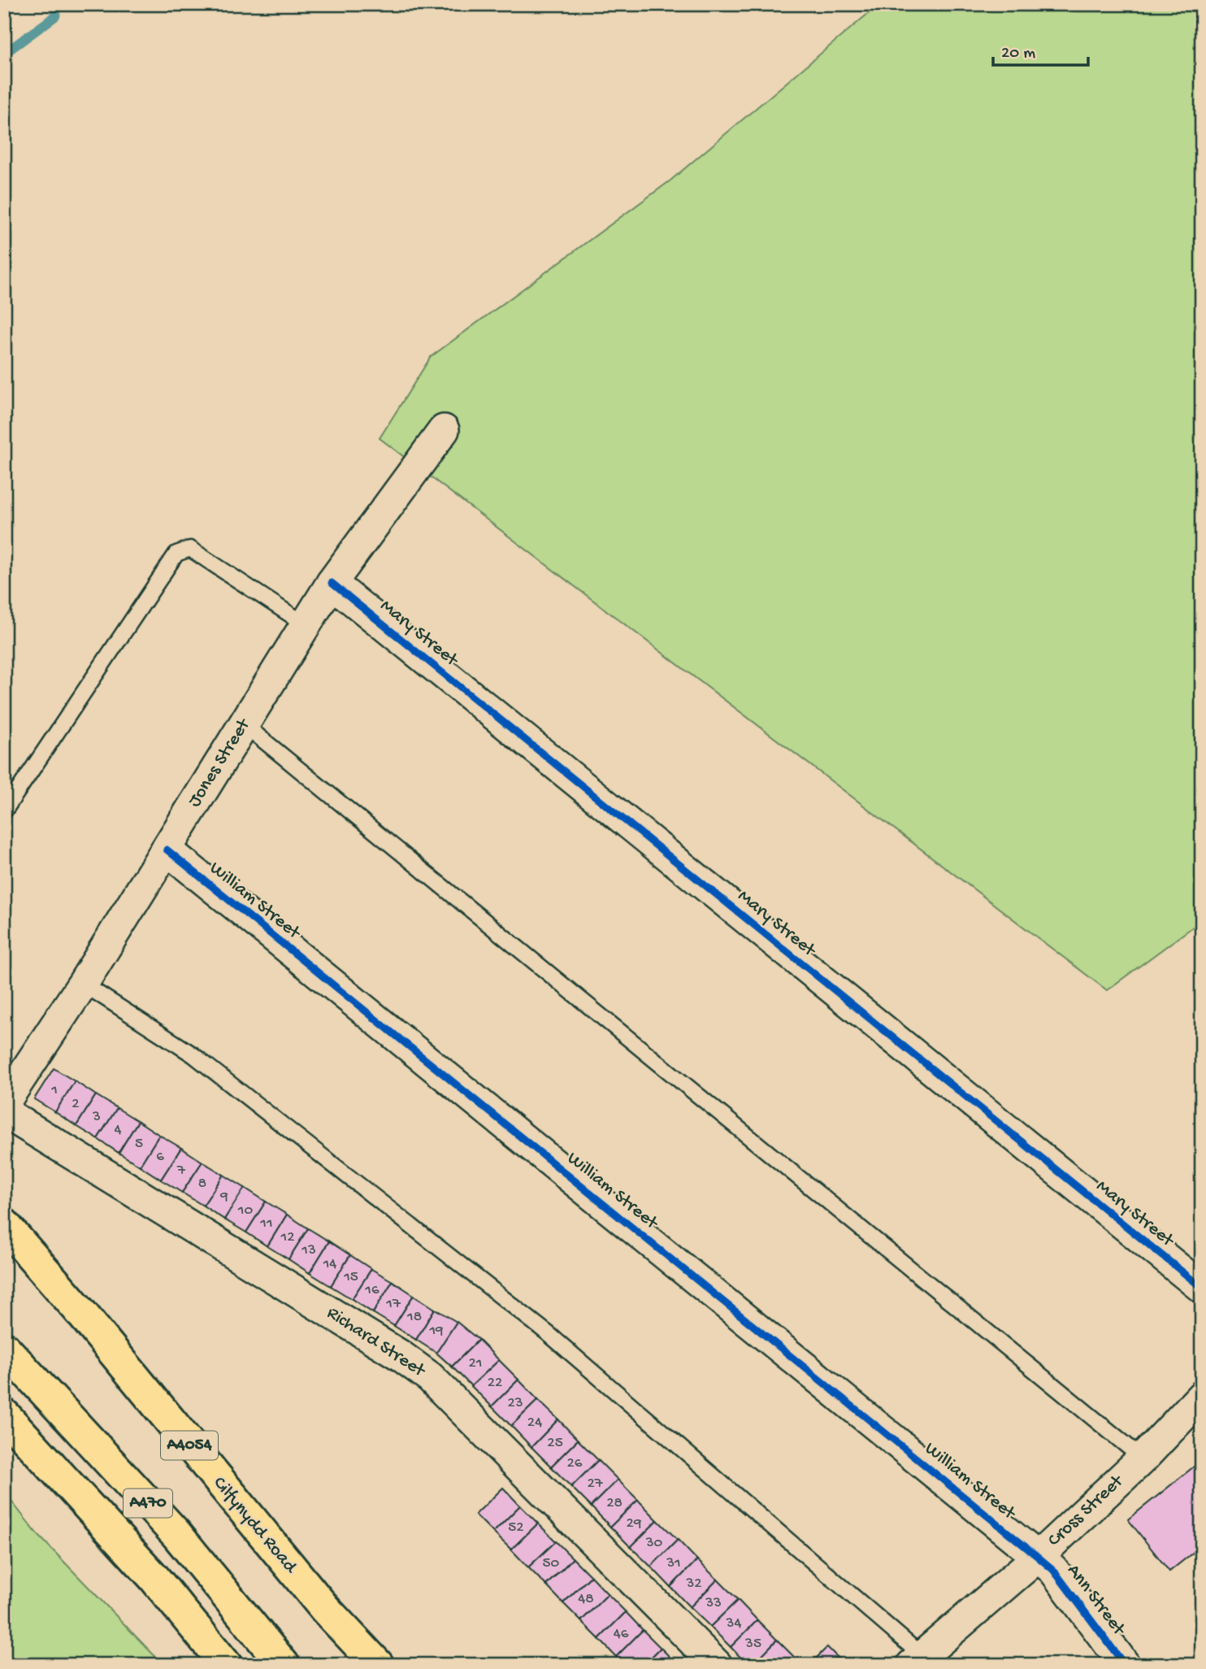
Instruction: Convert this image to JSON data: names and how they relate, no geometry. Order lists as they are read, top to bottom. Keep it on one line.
{"streets":{"main road":["A4054","A470","Cilfynydd Road"],"street":["Mary Street","Jones Street","William Street","Richard Street","Cross Street","Ann Street"]},"crossings":[["Mary Street","Jones Street"],["Jones Street","William Street"],["William Street","Cross Street"],["William Street","Ann Street"],["Cross Street","Ann Street"]],"house_numbers":["1","2","3","4","5","6","7","8","9","10","11","12","13","14","15","16","17","18","19","21","22","23","24","25","26","27","28","29","52","30","50","31","32","48","33","34","46","35"],"scale_bar":"20 m"}
